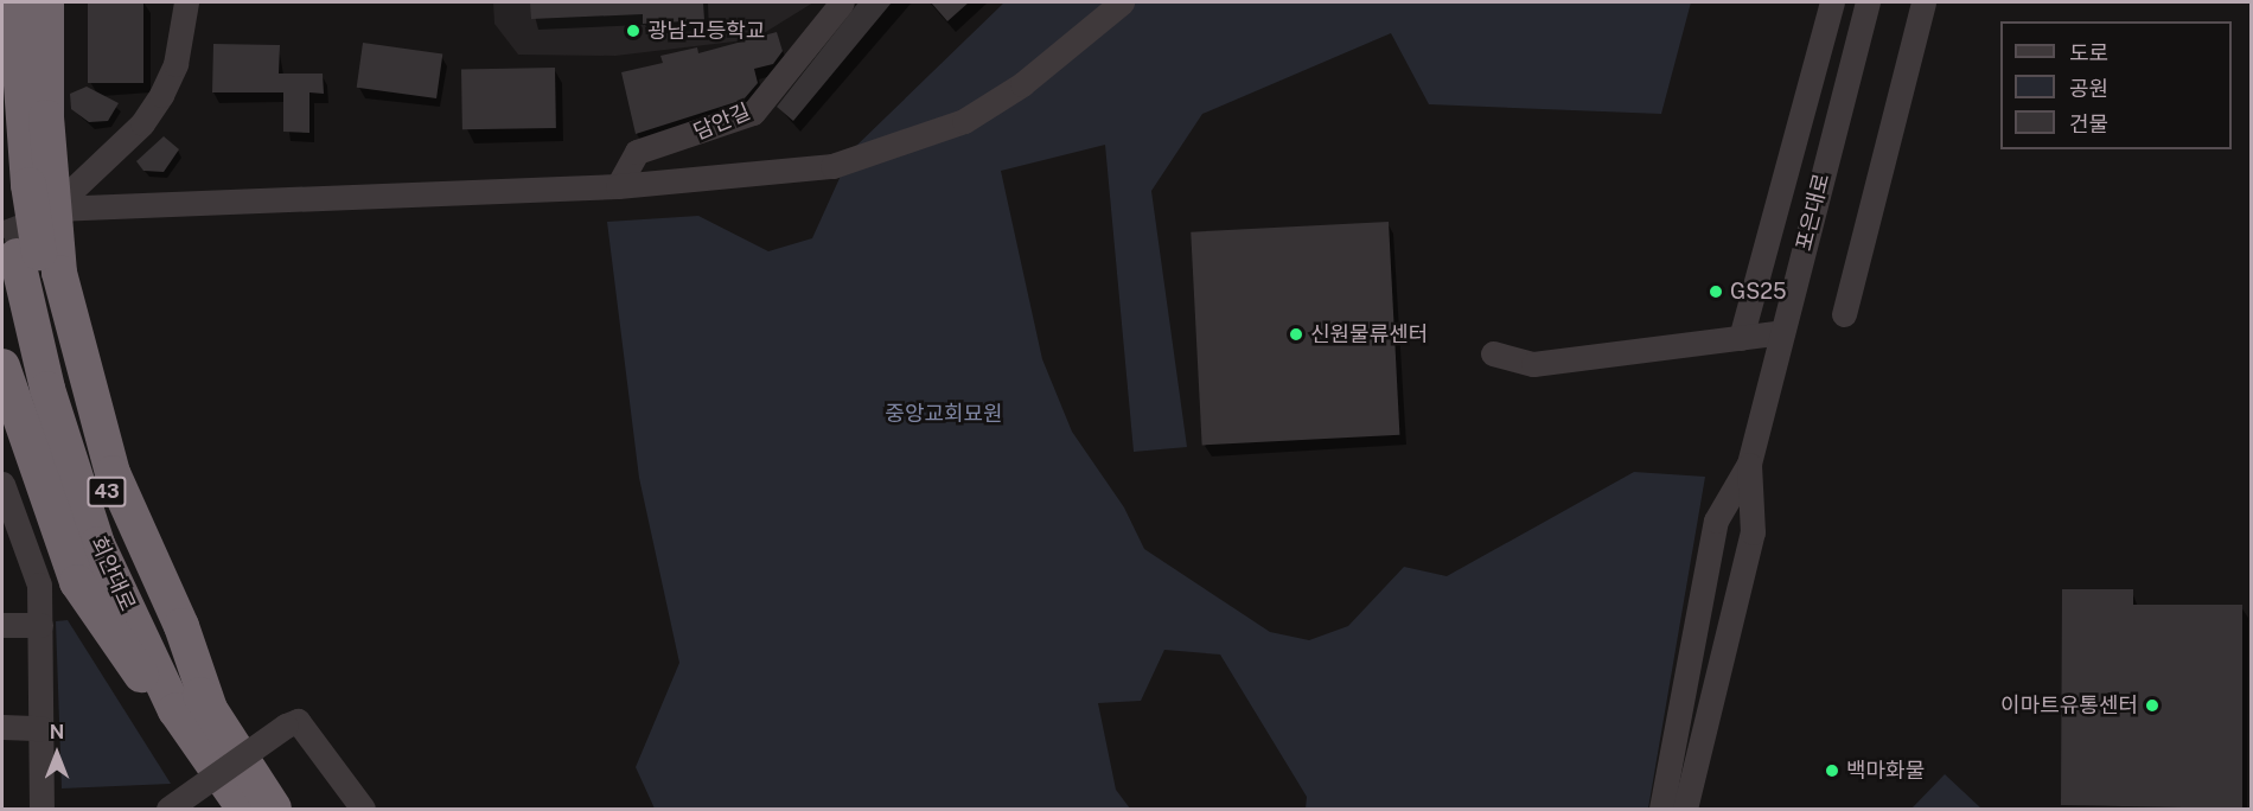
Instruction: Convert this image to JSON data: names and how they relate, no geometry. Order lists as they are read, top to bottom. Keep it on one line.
{"streets":{"highway":["43","회안대로"],"street":["담안길","포은대로"]},"crossings":[["43","회안대로"]],"parks":["중앙교회묘원"],"places":["광남고등학교","GS25","신원물류센터","이마트유통센터","백마화물"],"legend":["도로","공원","건물"],"north":"top"}
